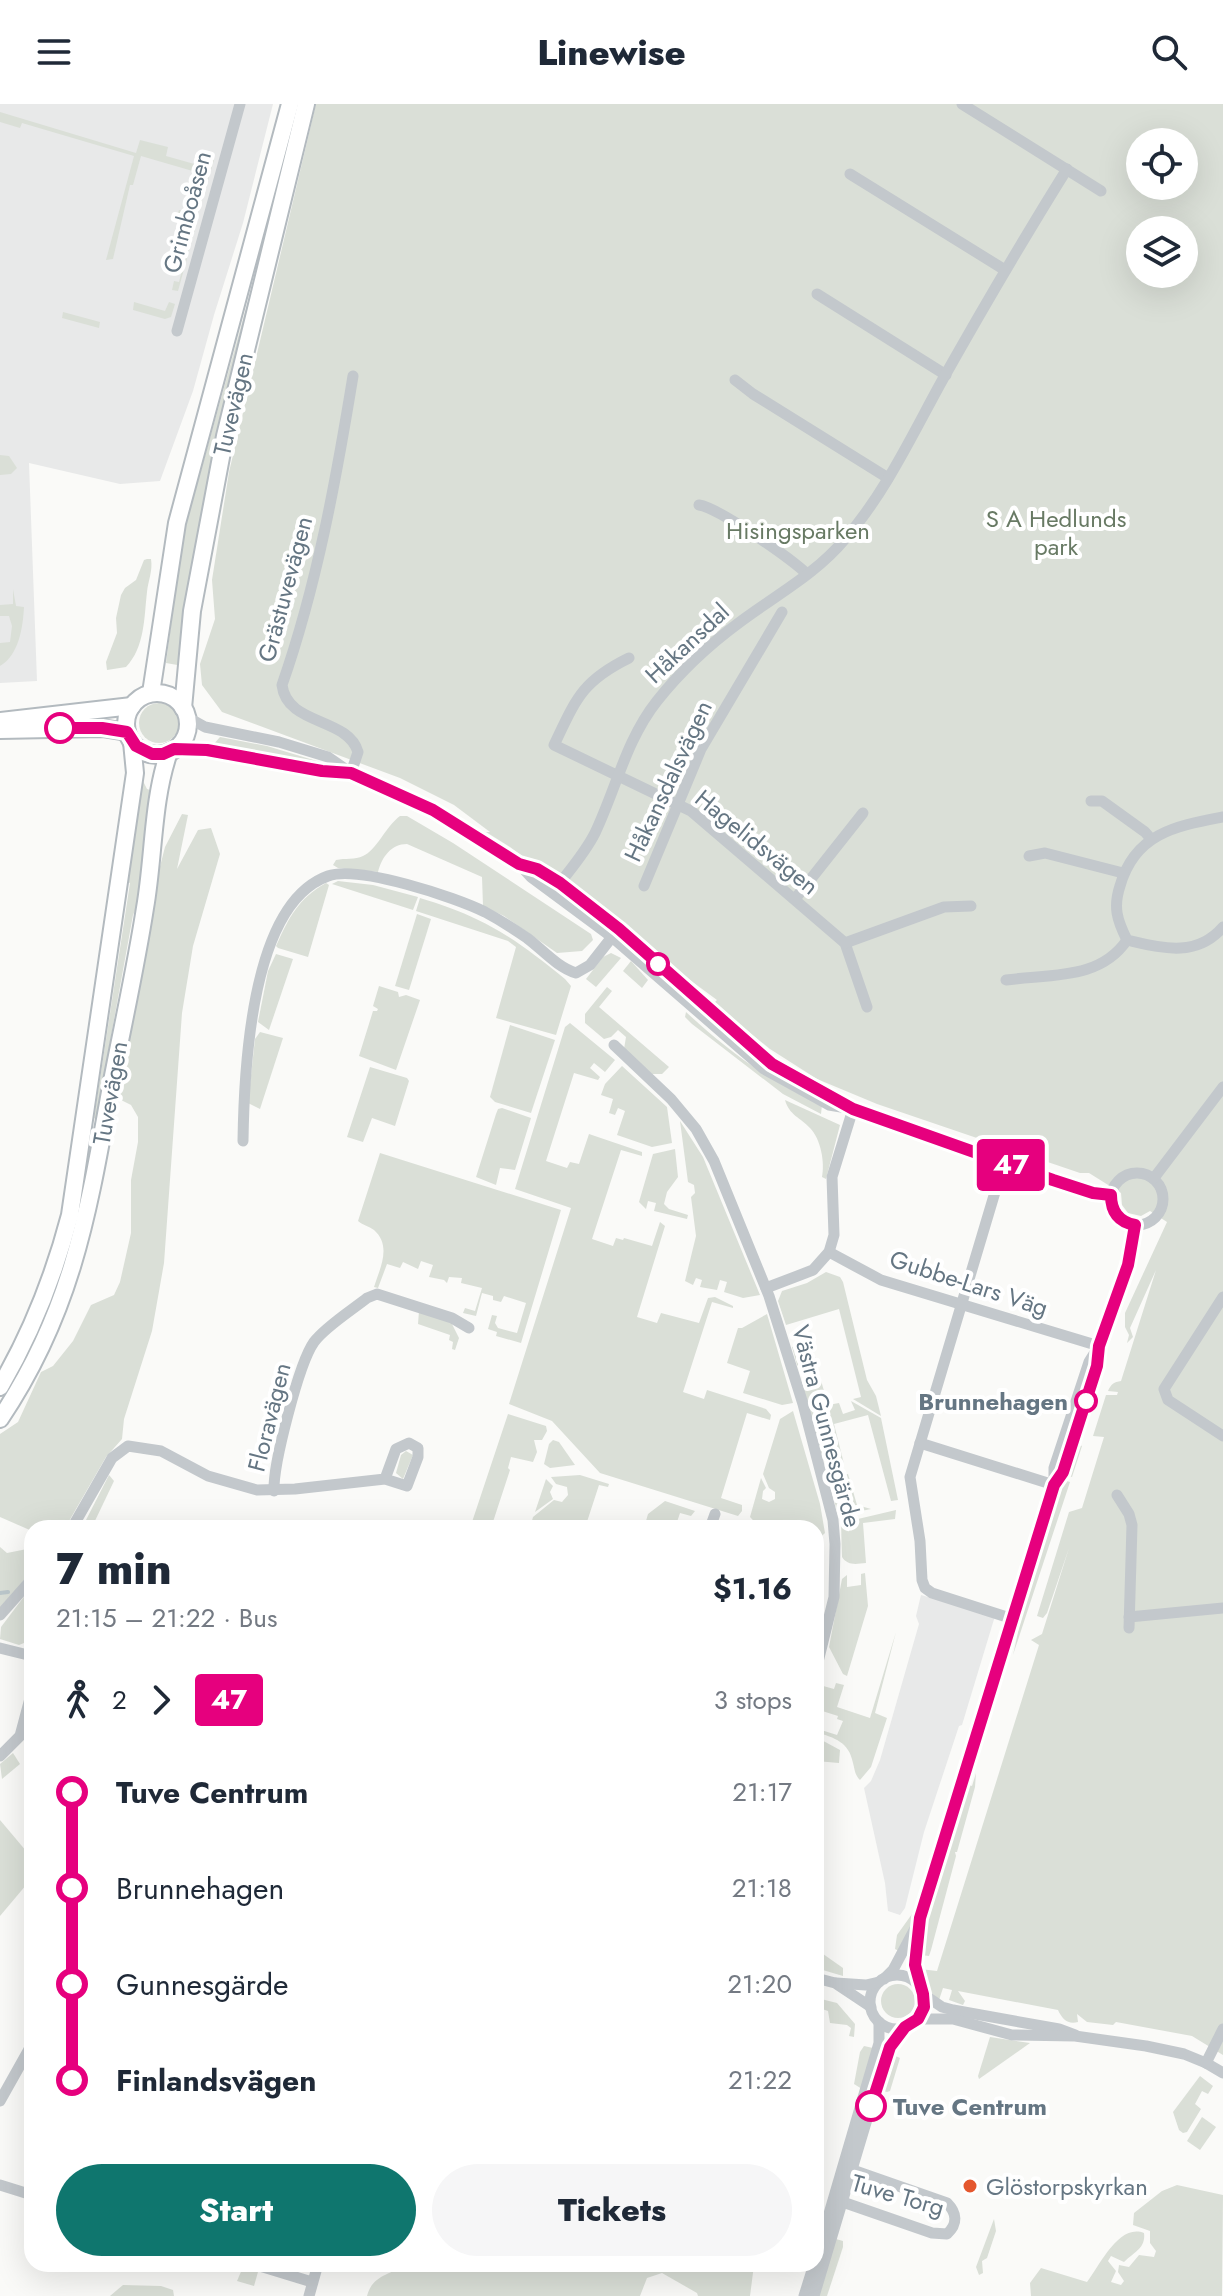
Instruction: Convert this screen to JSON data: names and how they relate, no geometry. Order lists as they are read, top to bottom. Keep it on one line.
{"streets":{"main road":["Tuvevägen"],"street":["Grimboåsen","Grästuvevägen","Håkansdal","Håkansdalsvägen","Hagelidsvägen","Gubbe-Lars Väg","Floravägen","Västra Gunnesgärde","Tuve Torg"]},"crossings":[["Håkansdal","Hagelidsvägen"],["Håkansdalsvägen","Hagelidsvägen"]],"parks":["S A Hedlunds park","Hisingsparken"],"places":["Brunnehagen","Tuve Centrum","Glöstorpskyrkan"],"lines":["bus line 47"],"page":{"header":"Linewise","on_map":"47","heading":["7 min","21:15 – 21:22 · Bus","$1.16"],"legs":["2","47","3 stops"],"list":[{"name":"Tuve Centrum","value":"21:17"},{"name":"Brunnehagen","value":"21:18"},{"name":"Gunnesgärde","value":"21:20"},{"name":"Finlandsvägen","value":"21:22"}],"buttons":["Start","Tickets"]}}
